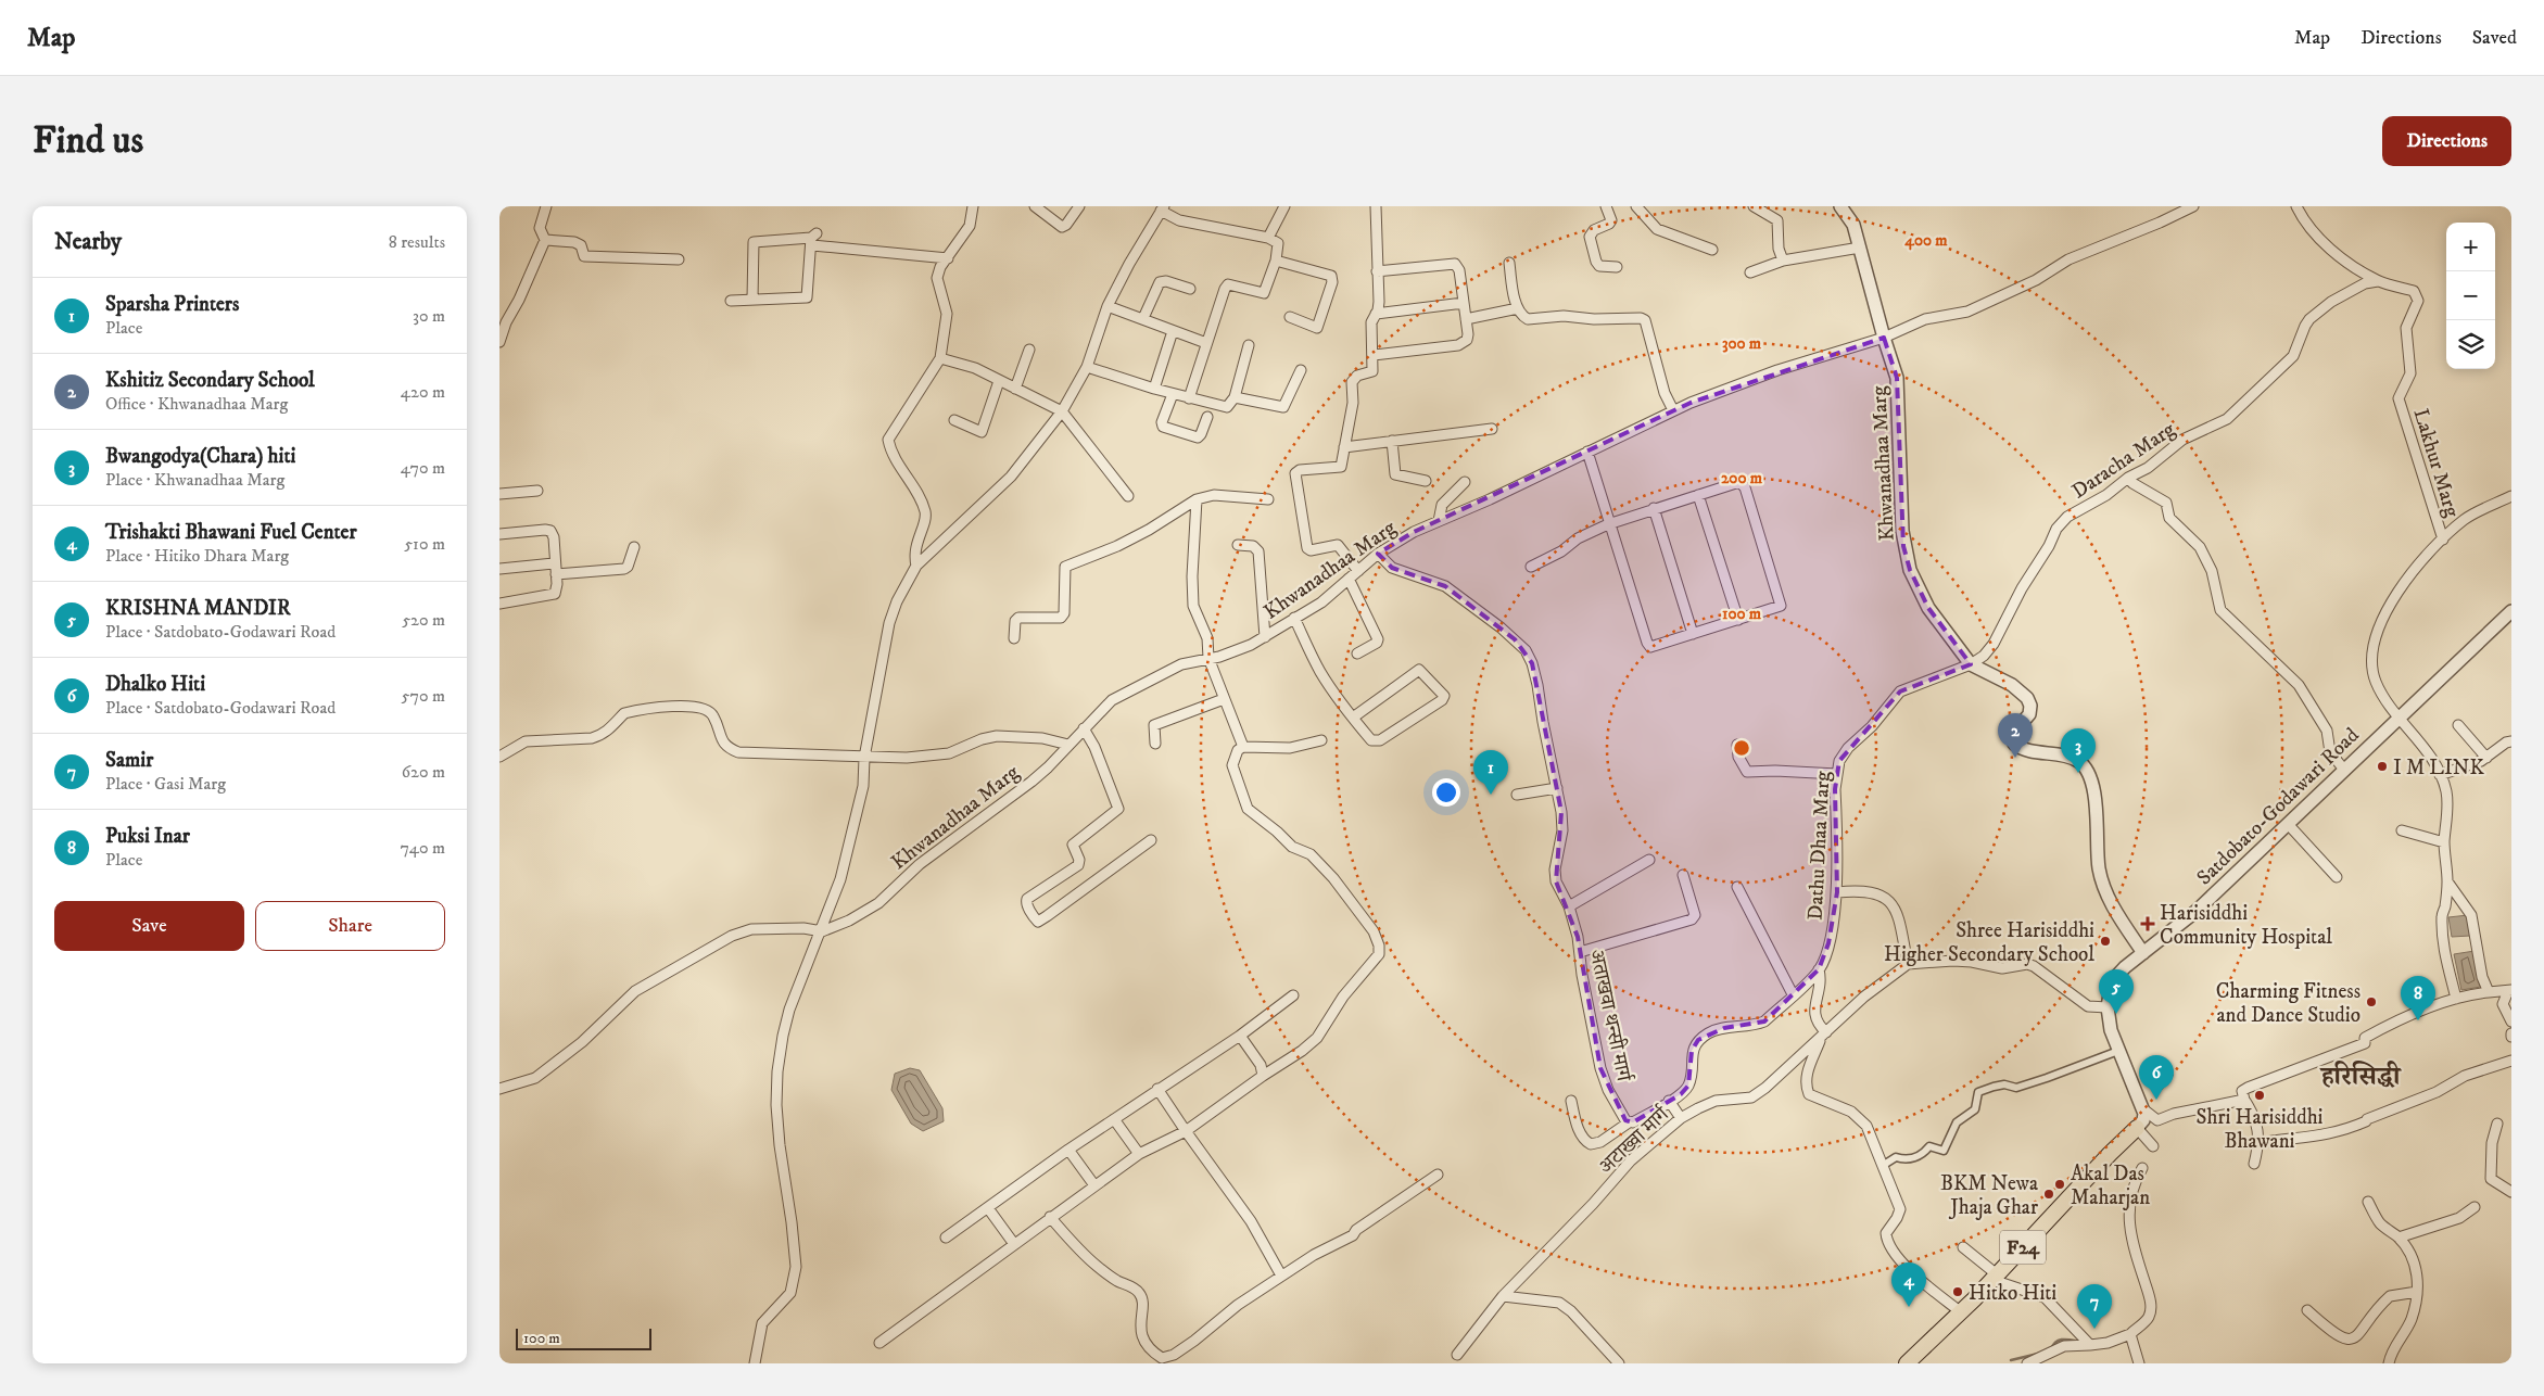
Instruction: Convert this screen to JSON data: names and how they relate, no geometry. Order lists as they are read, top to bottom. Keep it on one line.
{"streets":{"main road":["F24"],"street":["Daracha Marg","Lakhur Marg","Khwanadhaa Marg","Satdobato-Godawari Road","Dathu Dhaa Marg","अताखवा थन्सी मार्ग","अटाख्वा मार्ग"]},"crossings":[["Daracha Marg","Lakhur Marg"],["Daracha Marg","Khwanadhaa Marg"],["Daracha Marg","Dathu Dhaa Marg"],["Khwanadhaa Marg","Satdobato-Godawari Road"],["Khwanadhaa Marg","Dathu Dhaa Marg"],["Khwanadhaa Marg","अताखवा थन्सी मार्ग"]],"districts":["हरिसिद्धी"],"places":{"other":["I M LINK","Shree Harisiddhi Higher Secondary School","Charming Fitness and Dance Studio","Shri Harisiddhi Bhawani","Akal Das Maharjan","BKM Newa Jhaja Ghar","Hitko Hiti"],"health":["Harisiddhi Community Hospital"]},"scale_bar":"100 m","page":{"header":"Map","nav":["Map","Directions","Saved"],"buttons":["Directions",["Save","Share"]],"title":"Find us","heading":["Nearby","8 results"],"map_buttons":["+","−"],"list":[{"mark":"1","name":"Sparsha Printers","note":"Place","value":"30 m"},{"mark":"2","name":"Kshitiz Secondary School","note":"Office · Khwanadhaa Marg","value":"420 m"},{"mark":"3","name":"Bwangodya(Chara) hiti","note":"Place · Khwanadhaa Marg","value":"470 m"},{"mark":"4","name":"Trishakti Bhawani Fuel Center","note":"Place · Hitiko Dhara Marg","value":"510 m"},{"mark":"5","name":"KRISHNA MANDIR","note":"Place · Satdobato-Godawari Road","value":"520 m"},{"mark":"6","name":"Dhalko Hiti","note":"Place · Satdobato-Godawari Road","value":"570 m"},{"mark":"7","name":"Samir","note":"Place · Gasi Marg","value":"620 m"},{"mark":"8","name":"Puksi Inar","note":"Place","value":"740 m"}],"pins":["2","3","1","5","8","6","4","7"],"scale":"100 m"},"rings":["400 m","300 m","200 m","100 m"]}
